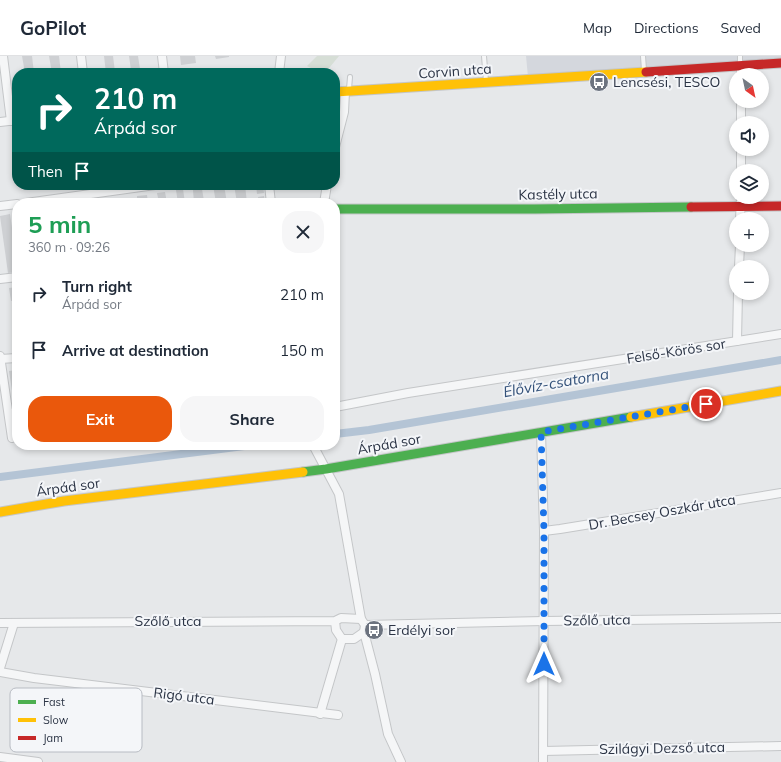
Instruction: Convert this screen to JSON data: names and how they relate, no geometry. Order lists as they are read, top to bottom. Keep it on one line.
{"streets":{"street":["Corvin utca","Kastély utca","Felső-Körös sor","Árpád sor","Dr. Becsey Oszkár utca","Szőlő utca","Rigó utca","Szilágyi Dezső utca"]},"water":["Élővíz-csatorna"],"places":{"bus stop":["Lencsési, TESCO","Erdélyi sor"]},"legend":["Fast","Slow","Jam"],"north":"bottom right","page":{"header":"GoPilot","nav":["Map","Directions","Saved"],"map_buttons":["+","−"],"turn":["210 m","Árpád sor"],"then":"Then","heading":["5 min","360 m · 09:26"],"list":[{"name":"Turn right","note":"Árpád sor","value":"210 m"},{"name":"Arrive at destination","value":"150 m"}],"buttons":["Exit","Share"]}}
